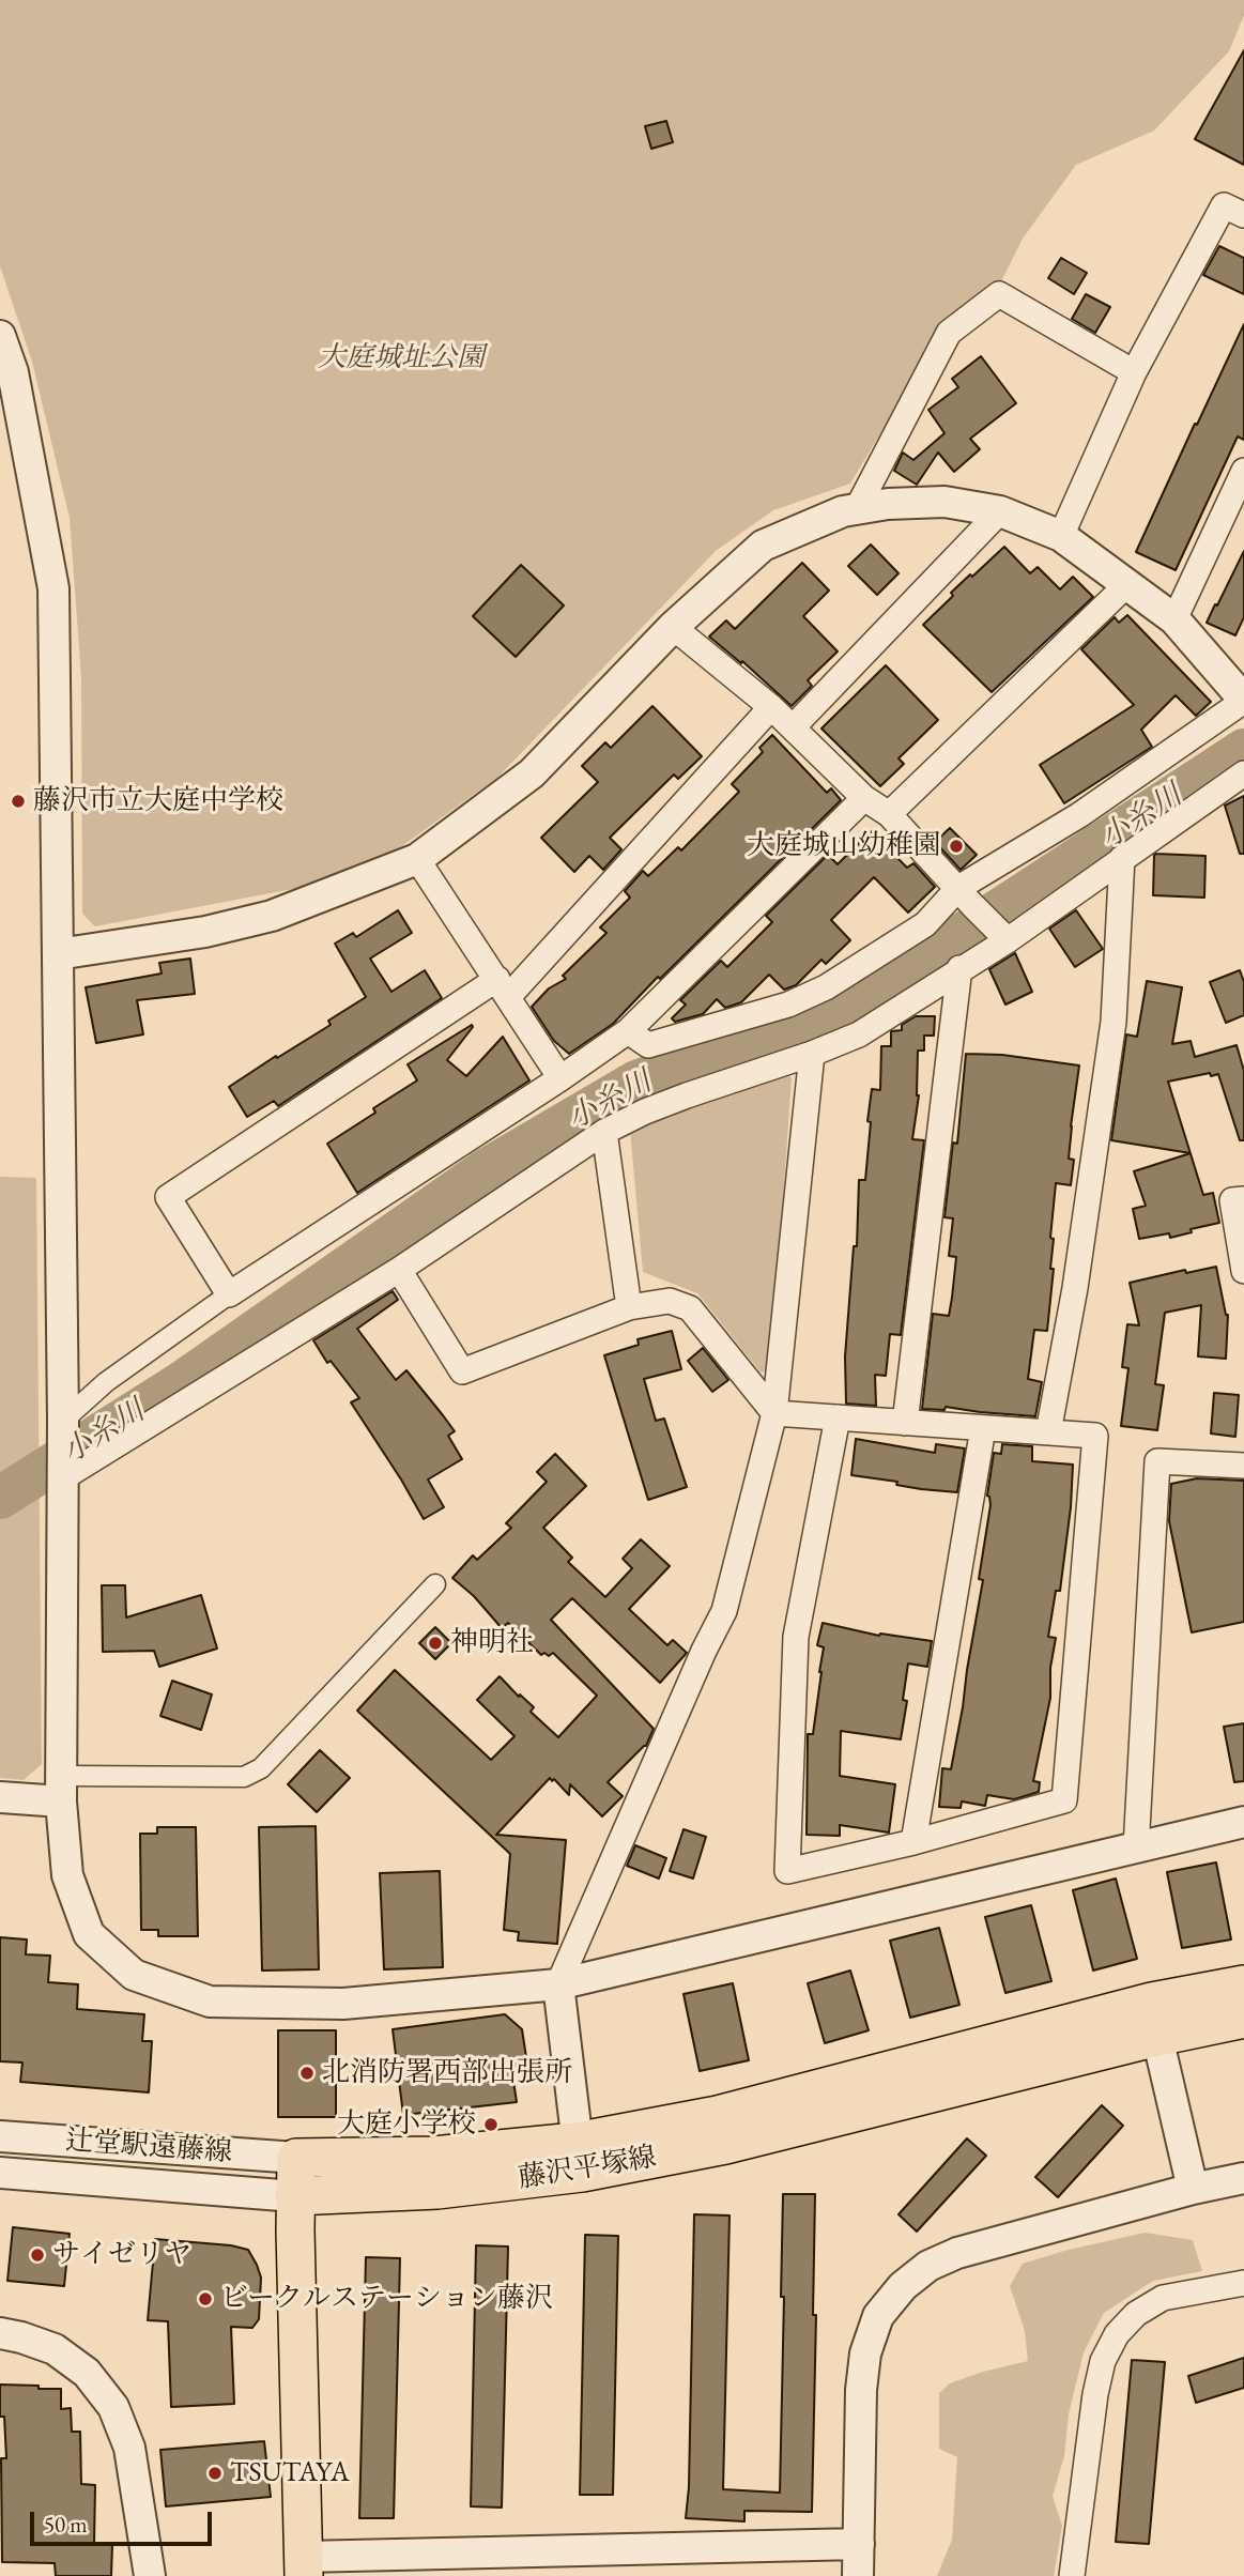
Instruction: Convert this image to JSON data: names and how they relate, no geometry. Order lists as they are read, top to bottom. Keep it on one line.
{"streets":{"main road":["藤沢平塚線"],"street":["辻堂駅遠藤線"]},"crossings":[["辻堂駅遠藤線","藤沢平塚線"]],"water":["小糸川"],"parks":["大庭城址公園"],"places":["藤沢市立大庭中学校","大庭城山幼稚園","神明社","北消防署西部出張所","大庭小学校","サイゼリヤ","ビークルステーション藤沢","TSUTAYA"],"scale_bar":"50 m"}
